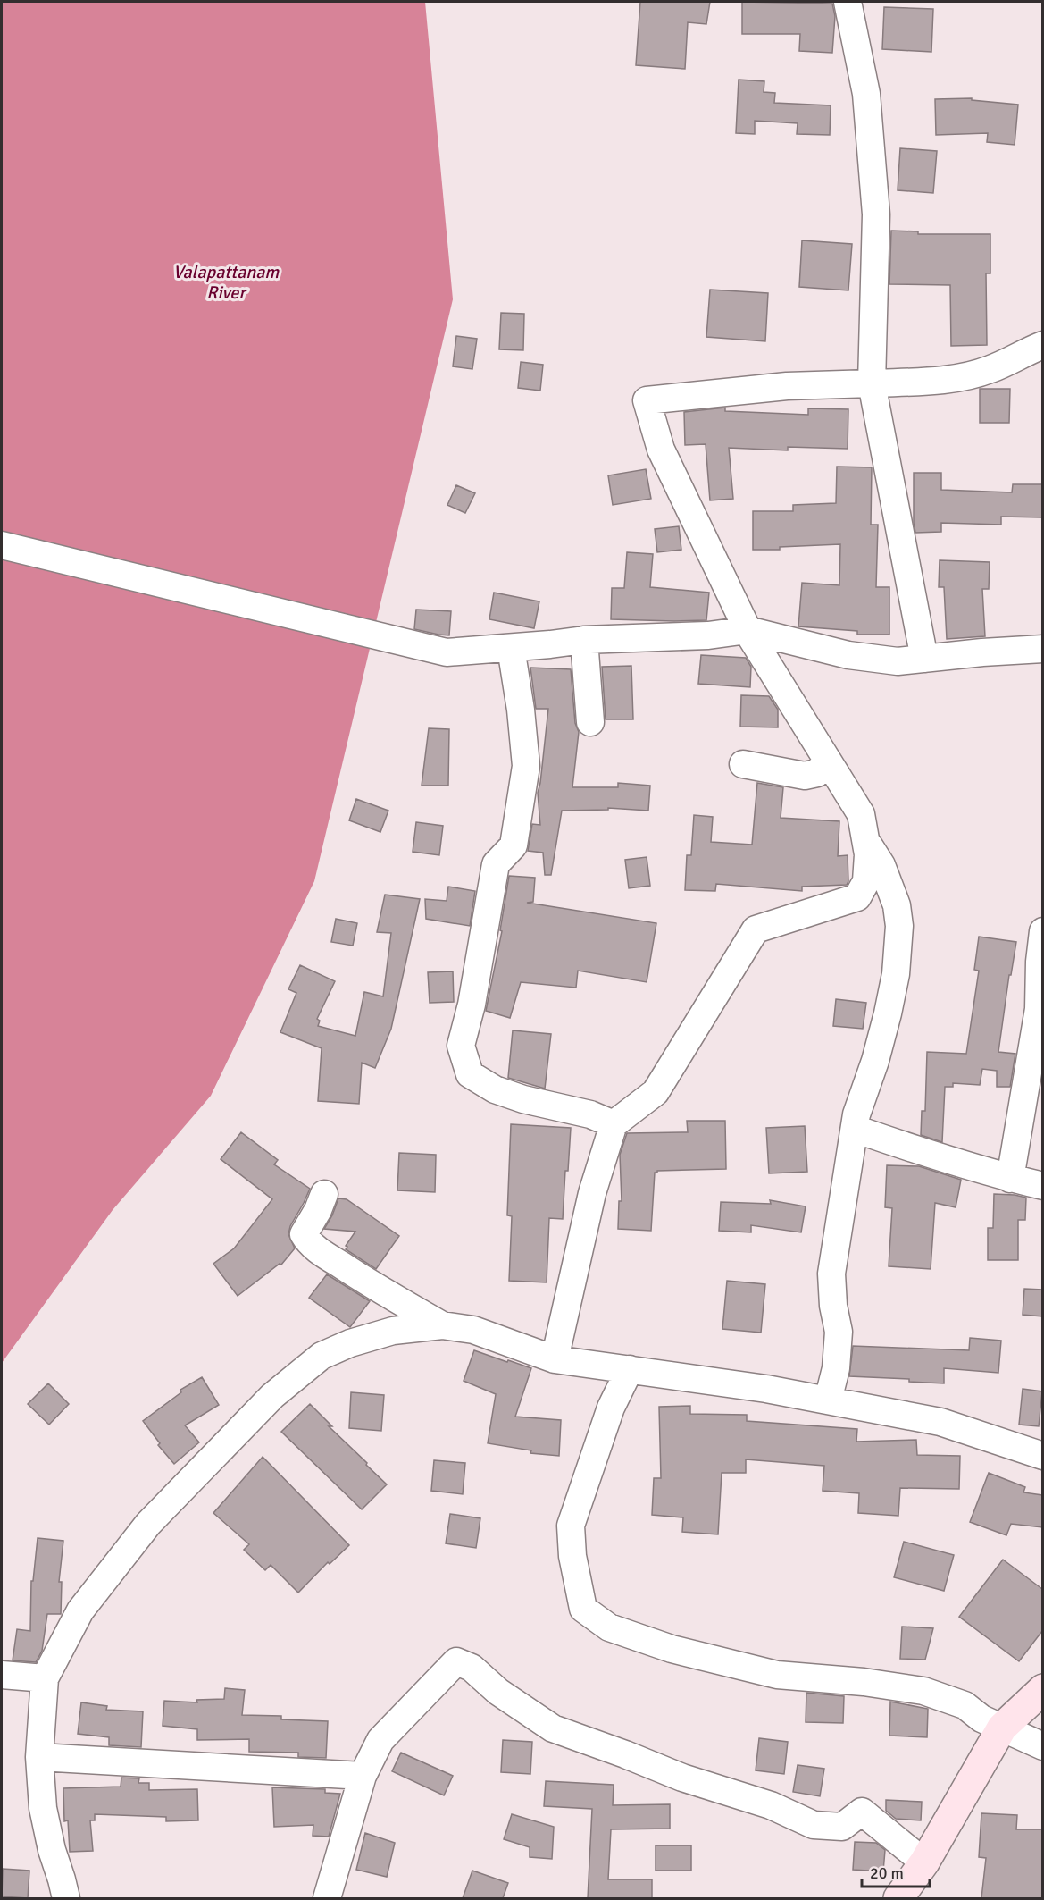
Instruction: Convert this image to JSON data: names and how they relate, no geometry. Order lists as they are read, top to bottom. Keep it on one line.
{"water":["Valapattanam River"],"scale_bar":"20 m"}
